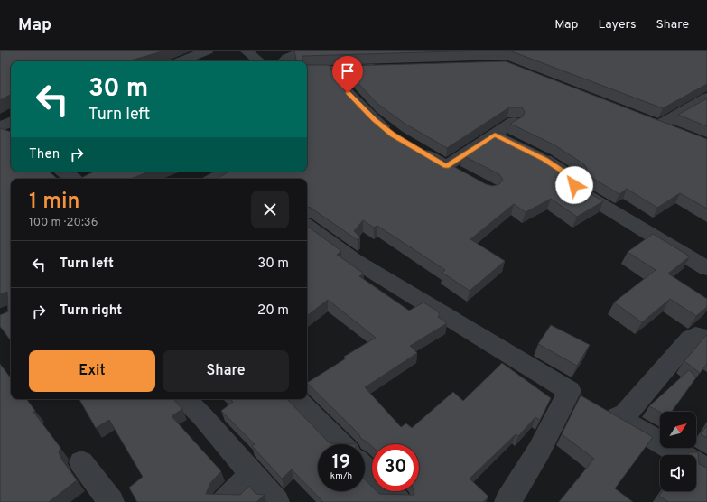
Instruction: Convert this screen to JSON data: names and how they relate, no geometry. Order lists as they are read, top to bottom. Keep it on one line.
{"north":"top right","page":{"header":"Map","nav":["Map","Layers","Share"],"turn":["30 m","Turn left"],"then":"Then","heading":["1 min","100 m · 20:36"],"list":[{"name":"Turn left","value":"30 m"},{"name":"Turn right","value":"20 m"}],"buttons":["Exit","Share"],"speed":"19 km/h","limit":"30"}}
